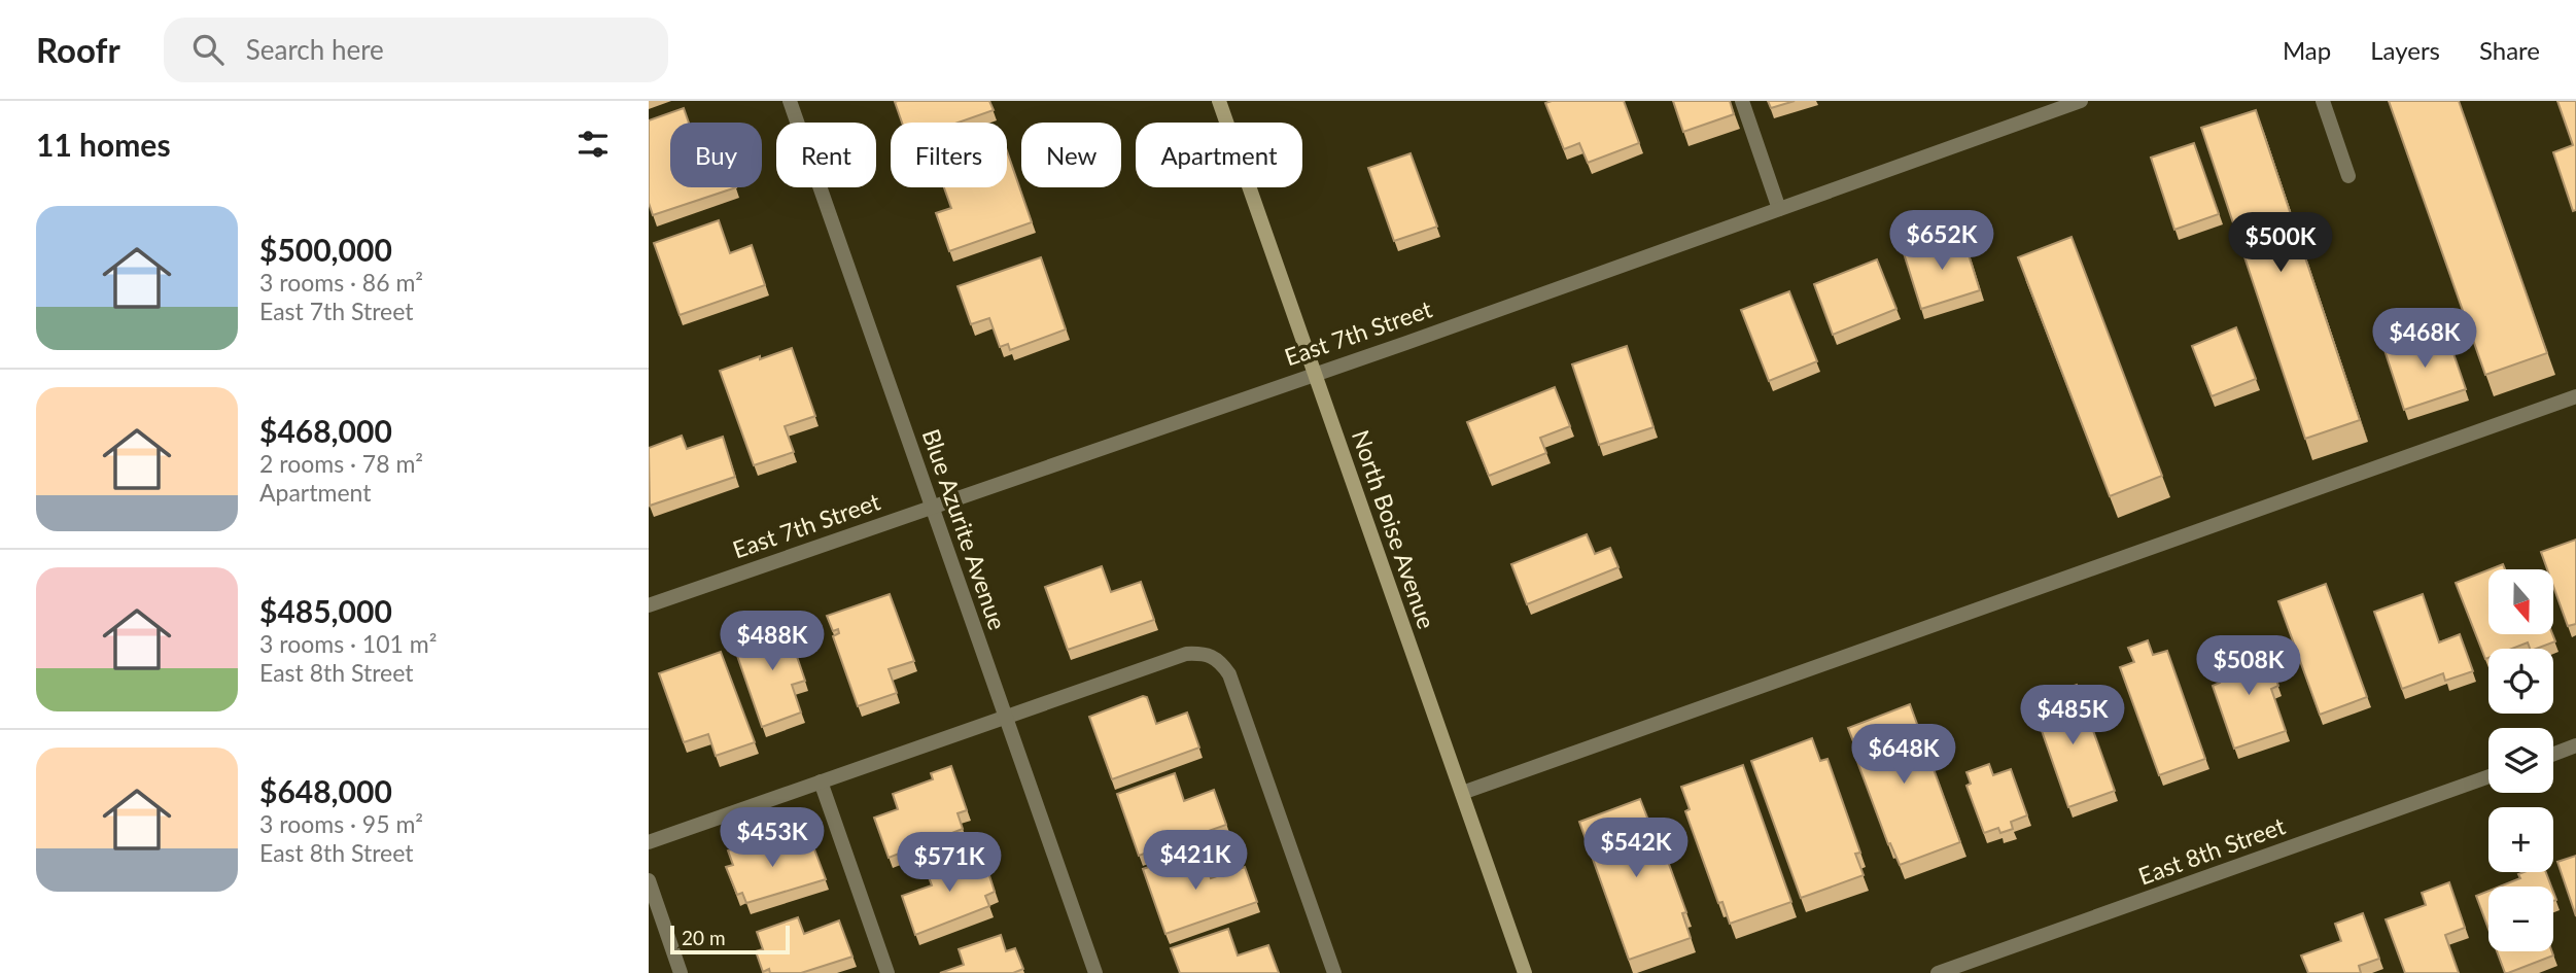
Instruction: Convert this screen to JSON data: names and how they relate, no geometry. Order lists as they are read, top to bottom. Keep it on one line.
{"streets":{"street":["East 7th Street","Blue Azurite Avenue","North Boise Avenue","East 8th Street"]},"crossings":[["East 7th Street","Blue Azurite Avenue"],["East 7th Street","North Boise Avenue"]],"scale_bar":"20 m","north":"bottom","page":{"header":"Roofr","search":"Search here","nav":["Map","Layers","Share"],"heading":"11 homes","chip":["Buy","Rent","Filters","New","Apartment"],"list":[{"name":"$500,000","note":"3 rooms · 86 m² · East 7th Street"},{"name":"$468,000","note":"2 rooms · 78 m² · Apartment"},{"name":"$485,000","note":"3 rooms · 101 m² · East 8th Street"},{"name":"$648,000","note":"3 rooms · 95 m² · East 8th Street"}],"price":["$652K","$500K","$468K","$488K","$508K","$485K","$648K","$453K","$542K","$421K","$571K"],"map_buttons":["+","−"],"scale":"20 m"}}
